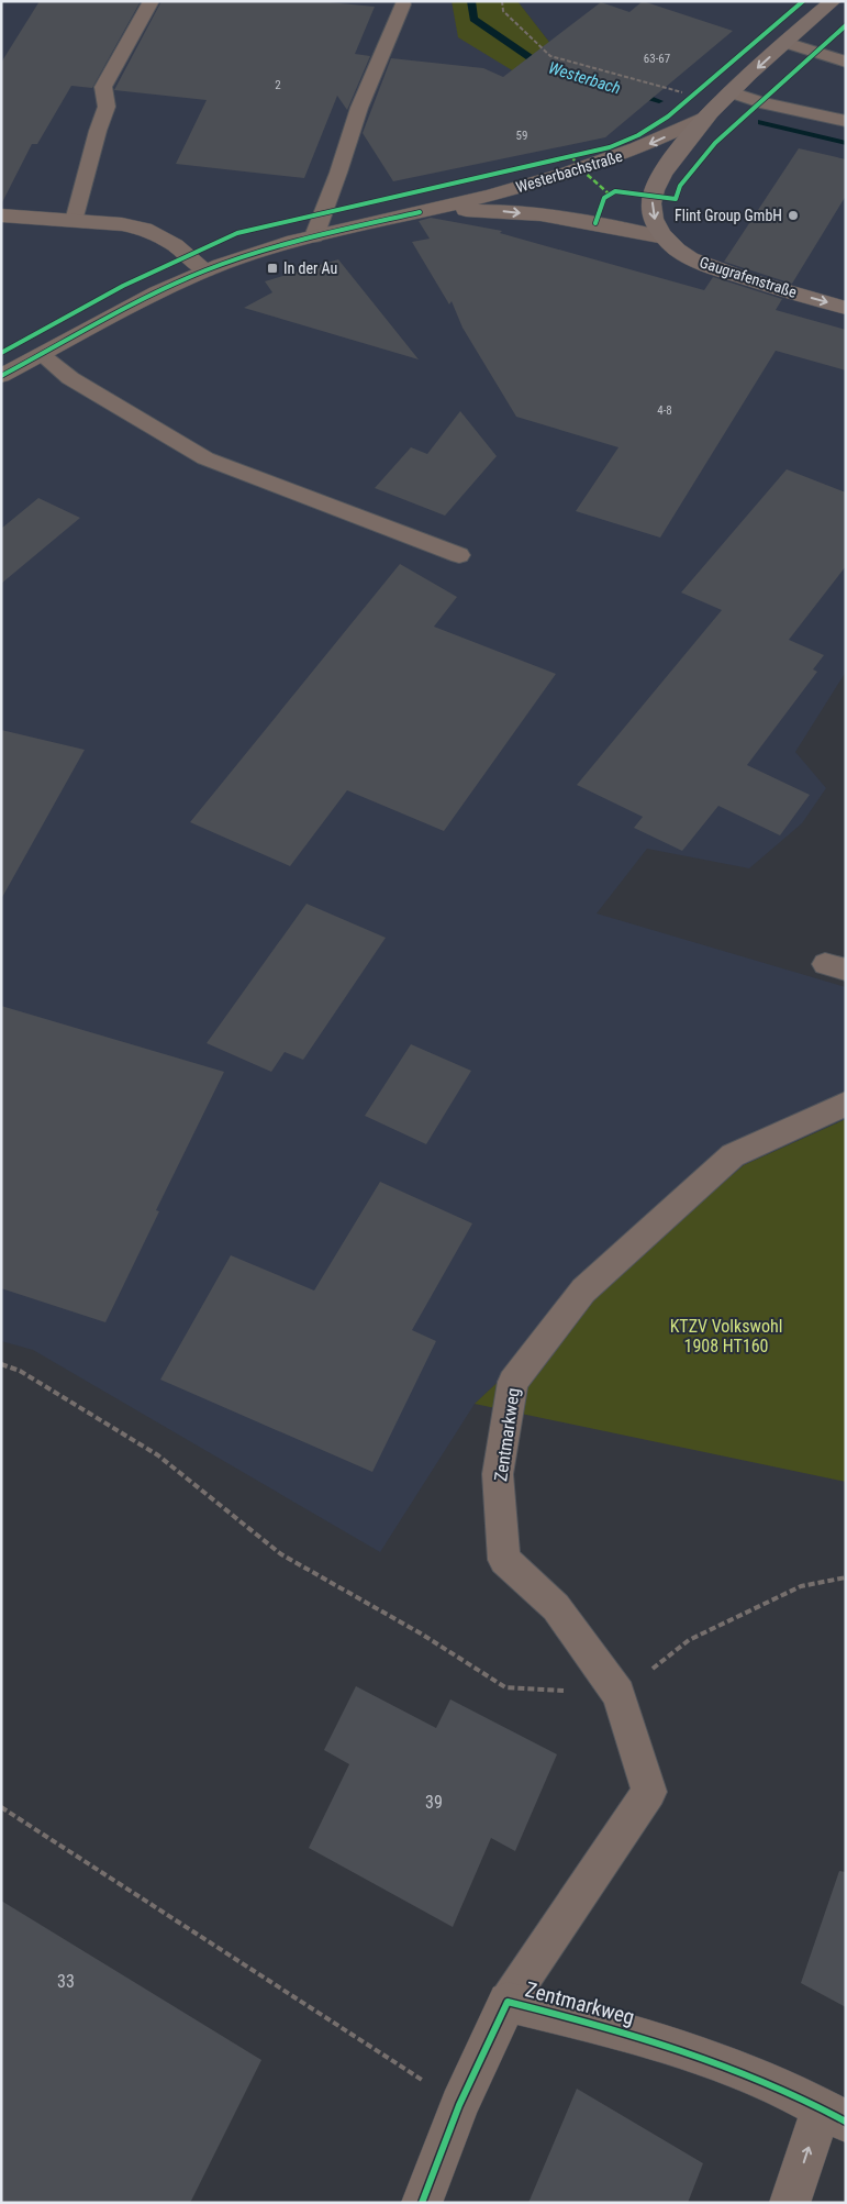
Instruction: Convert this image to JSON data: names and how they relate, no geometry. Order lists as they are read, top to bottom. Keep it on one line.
{"streets":{"main road":["Westerbachstraße","Gaugrafenstraße"],"street":["Zentmarkweg"]},"crossings":[["Westerbachstraße","Gaugrafenstraße"]],"water":["Westerbach"],"parks":["KTZV Volkswohl 1908 HT160"],"places":{"other":["Flint Group GmbH"],"transit":["In der Au"]},"house_numbers":["63-67","2","59","4-8","39","33"]}
